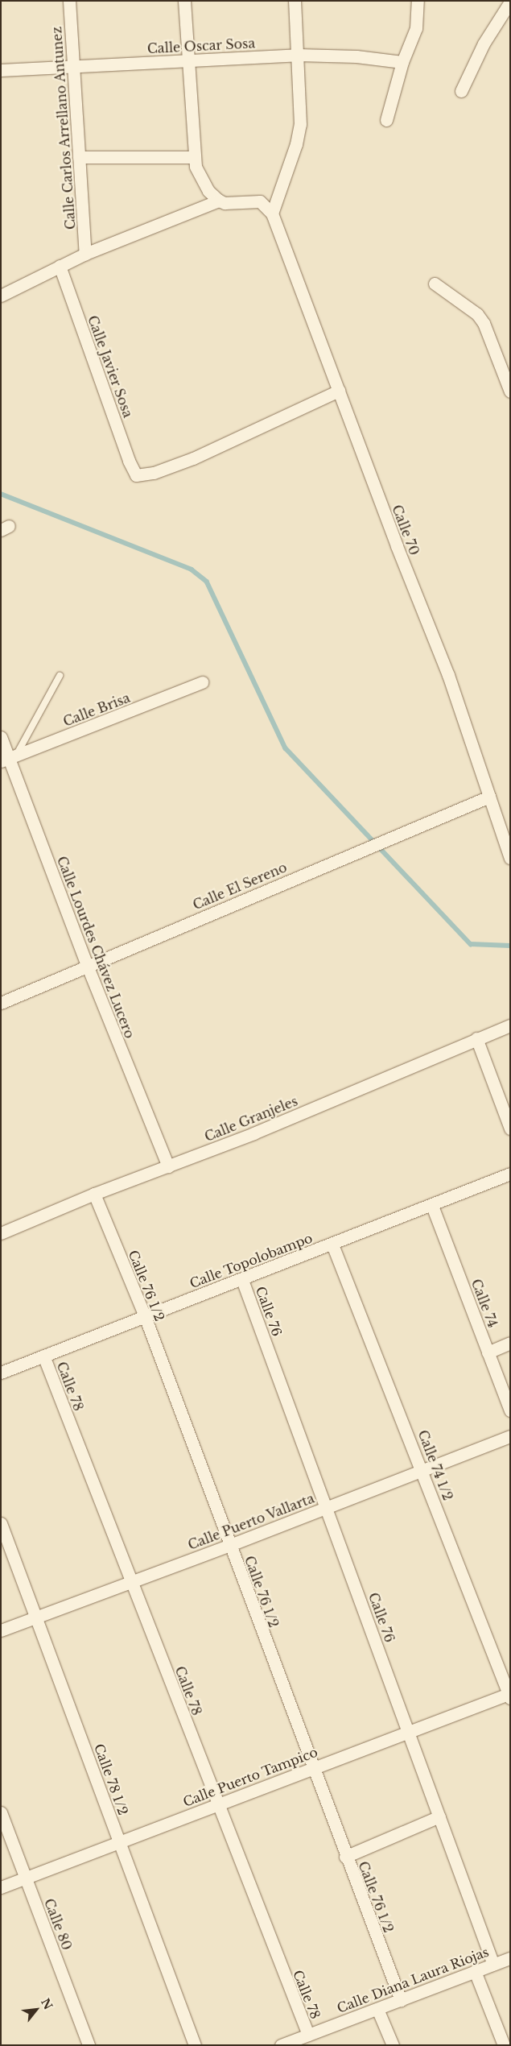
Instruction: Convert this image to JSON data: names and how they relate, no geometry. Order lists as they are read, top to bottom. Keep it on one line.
{"streets":{"street":["Calle Oscar Sosa","Calle Carlos Arrellano Antunez","Calle Javier Sosa","Calle 70","Calle Brisa","Calle El Sereno","Calle Lourdes Chávez Lucero","Calle Granjeles","Calle Topolobampo","Calle 76 1/2","Calle 74","Calle 76","Calle 78","Calle 74 1/2","Calle Puerto Vallarta","Calle Puerto Tampico","Calle 78 1/2","Calle 80","Calle Diana Laura Riojas"]},"crossings":[["Calle Oscar Sosa","Calle Carlos Arrellano Antunez"],["Calle Javier Sosa","Calle 70"],["Calle 70","Calle El Sereno"],["Calle Brisa","Calle Lourdes Chávez Lucero"],["Calle El Sereno","Calle Lourdes Chávez Lucero"],["Calle Lourdes Chávez Lucero","Calle Granjeles"],["Calle Granjeles","Calle 76 1/2"],["Calle Topolobampo","Calle 76 1/2"],["Calle Topolobampo","Calle 74"],["Calle Topolobampo","Calle 76"],["Calle Topolobampo","Calle 78"],["Calle Topolobampo","Calle 74 1/2"],["Calle 76 1/2","Calle Puerto Vallarta"],["Calle 76 1/2","Calle Puerto Tampico"],["Calle 76 1/2","Calle Diana Laura Riojas"],["Calle 76","Calle Puerto Vallarta"],["Calle 76","Calle Puerto Tampico"],["Calle 76","Calle Diana Laura Riojas"],["Calle 78","Calle Puerto Vallarta"],["Calle 78","Calle Puerto Tampico"],["Calle 78","Calle Diana Laura Riojas"],["Calle 74 1/2","Calle Puerto Vallarta"],["Calle 74 1/2","Calle Puerto Tampico"],["Calle Puerto Vallarta","Calle 78 1/2"],["Calle Puerto Tampico","Calle 78 1/2"],["Calle Puerto Tampico","Calle 80"]],"north":"top right"}
